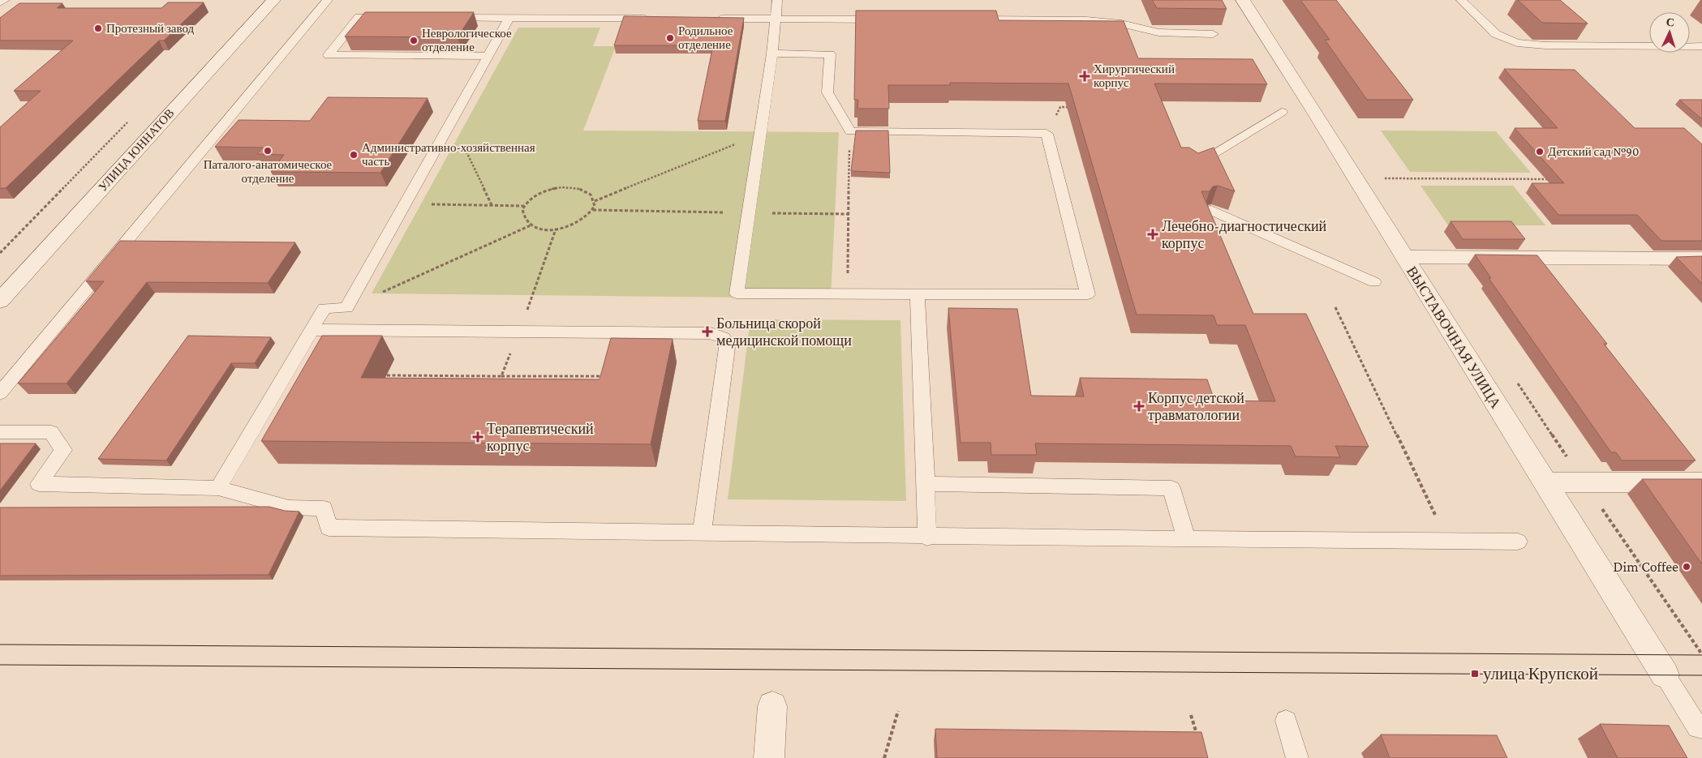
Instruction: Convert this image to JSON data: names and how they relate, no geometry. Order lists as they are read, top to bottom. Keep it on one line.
{"streets":{"street":["УЛИЦА ЮННАТОВ","ВЫСТАВОЧНАЯ УЛИЦА"]},"places":{"other":["Протезный завод","Родильное отделение","Неврологическое отделение","Паталого-анатомическое отделение","Детский сад №90","Административно-хозяйственная часть","Dim Coffee"],"health":["Хирургический корпус","Лечебно-диагностический корпус","Больница скорой медицинской помощи","Корпус детской травматологии","Терапевтический корпус"],"transit":["улица Крупской"]},"north":"top"}
